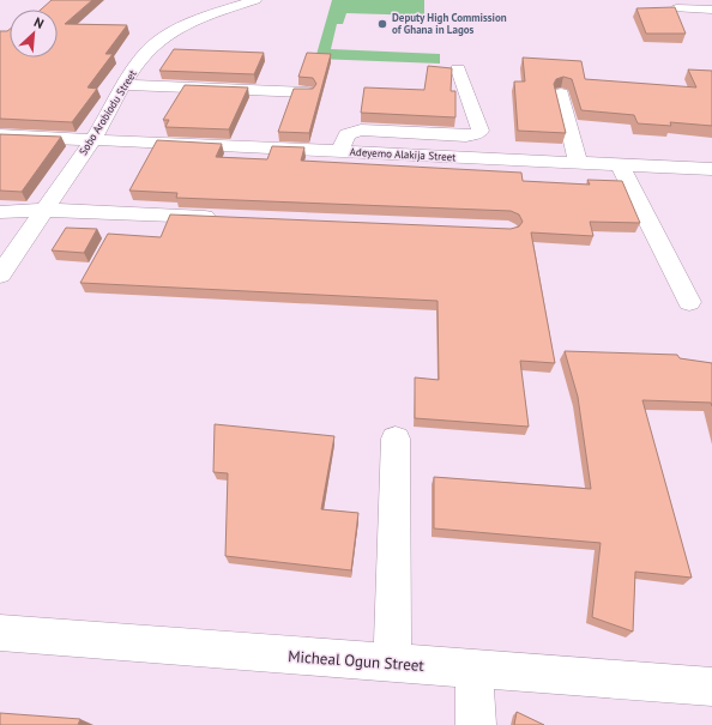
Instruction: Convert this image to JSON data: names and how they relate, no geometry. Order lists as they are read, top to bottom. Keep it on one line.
{"streets":{"street":["Sobo Arobiodu Street","Adeyemo Alakija Street","Micheal Ogun Street"]},"crossings":[["Sobo Arobiodu Street","Adeyemo Alakija Street"]],"places":["Deputy High Commission of Ghana in Lagos"],"north":"top right"}
